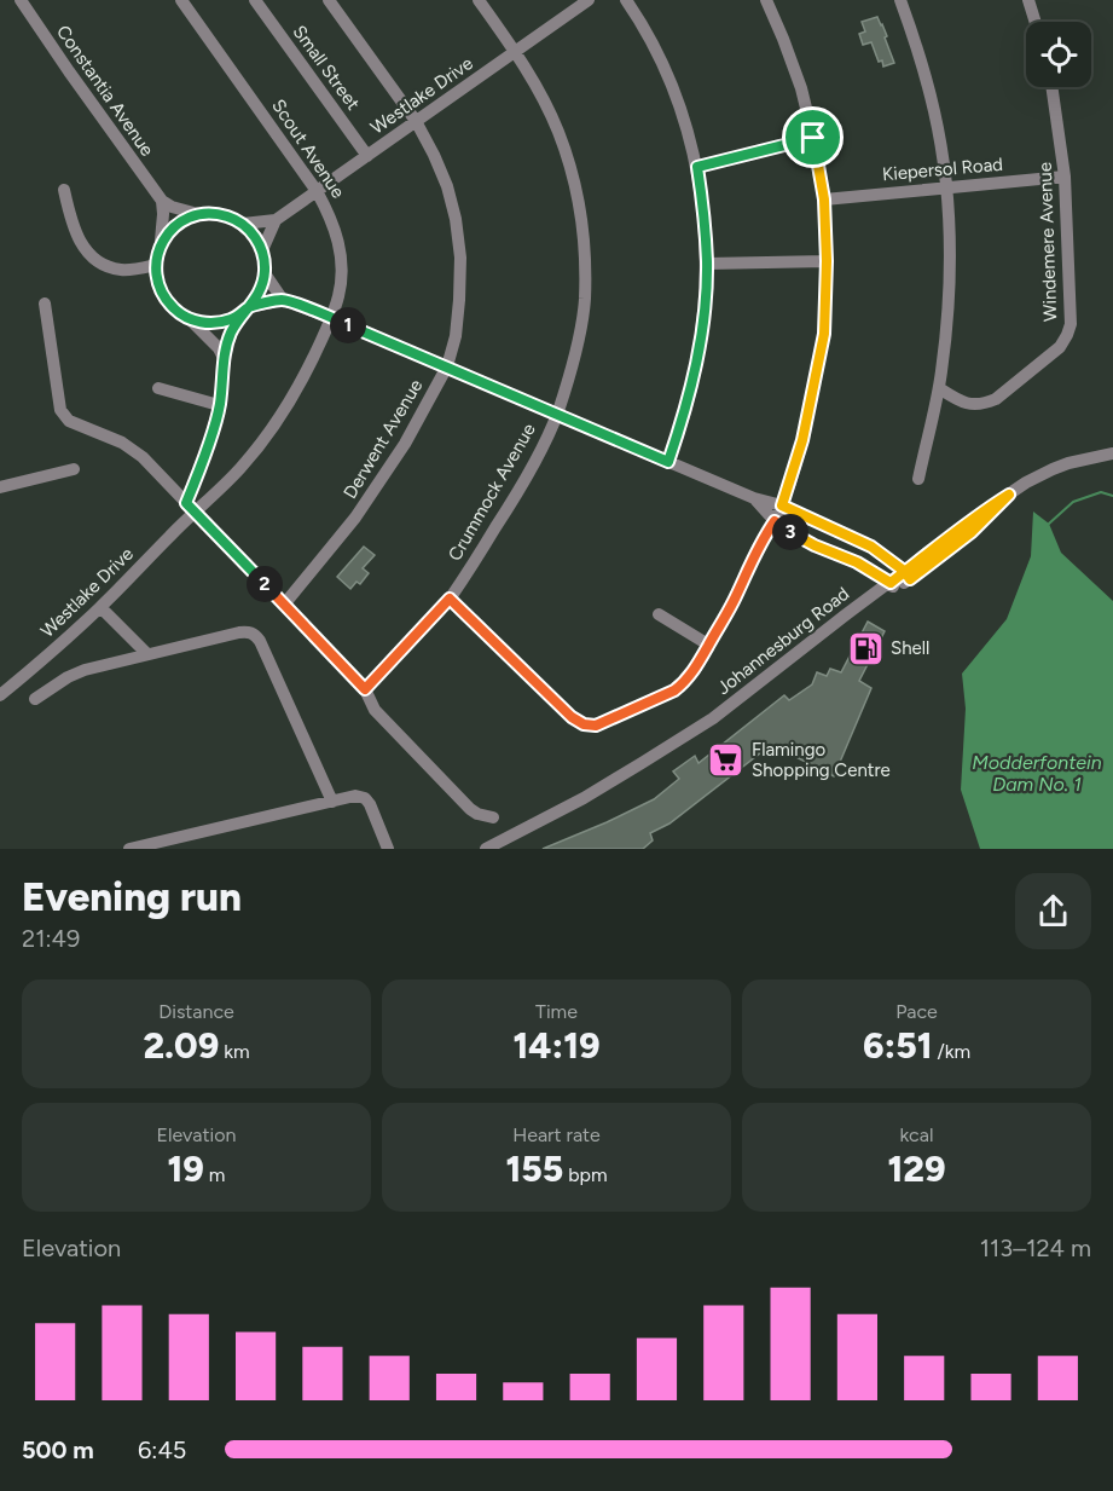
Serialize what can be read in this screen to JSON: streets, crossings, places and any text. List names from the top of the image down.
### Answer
{
  "streets": {
    "street": [
      "Small Street",
      "Constantia Avenue",
      "Westlake Drive",
      "Scout Avenue",
      "Kiepersol Road",
      "Windemere Avenue",
      "Derwent Avenue",
      "Crummock Avenue",
      "Johannesburg Road"
    ]
  },
  "crossings": [
    ["Small Street", "Westlake Drive"],
    ["Westlake Drive", "Scout Avenue"],
    ["Westlake Drive", "Derwent Avenue"],
    ["Westlake Drive", "Crummock Avenue"],
    ["Kiepersol Road", "Windemere Avenue"]
  ],
  "water": ["Modderfontein Dam No. 1"],
  "places": {
    "fuel station": ["Shell"],
    "supermarket": ["Flamingo Shopping Centre"]
  },
  "page": {
    "pins": ["1", "3", "2"],
    "heading": ["Evening run", "21:49"],
    "stats": [
      ["Distance", "2.09 km"],
      ["Time", "14:19"],
      ["Pace", "6:51 /km"],
      ["Elevation", "19 m"],
      ["Heart rate", "155 bpm"],
      ["kcal", "129"]
    ],
    "chart": ["Elevation", "113–124 m"],
    "list": [
      {
        "name": "500 m",
        "note": "6:45"
      }
    ]
  }
}
